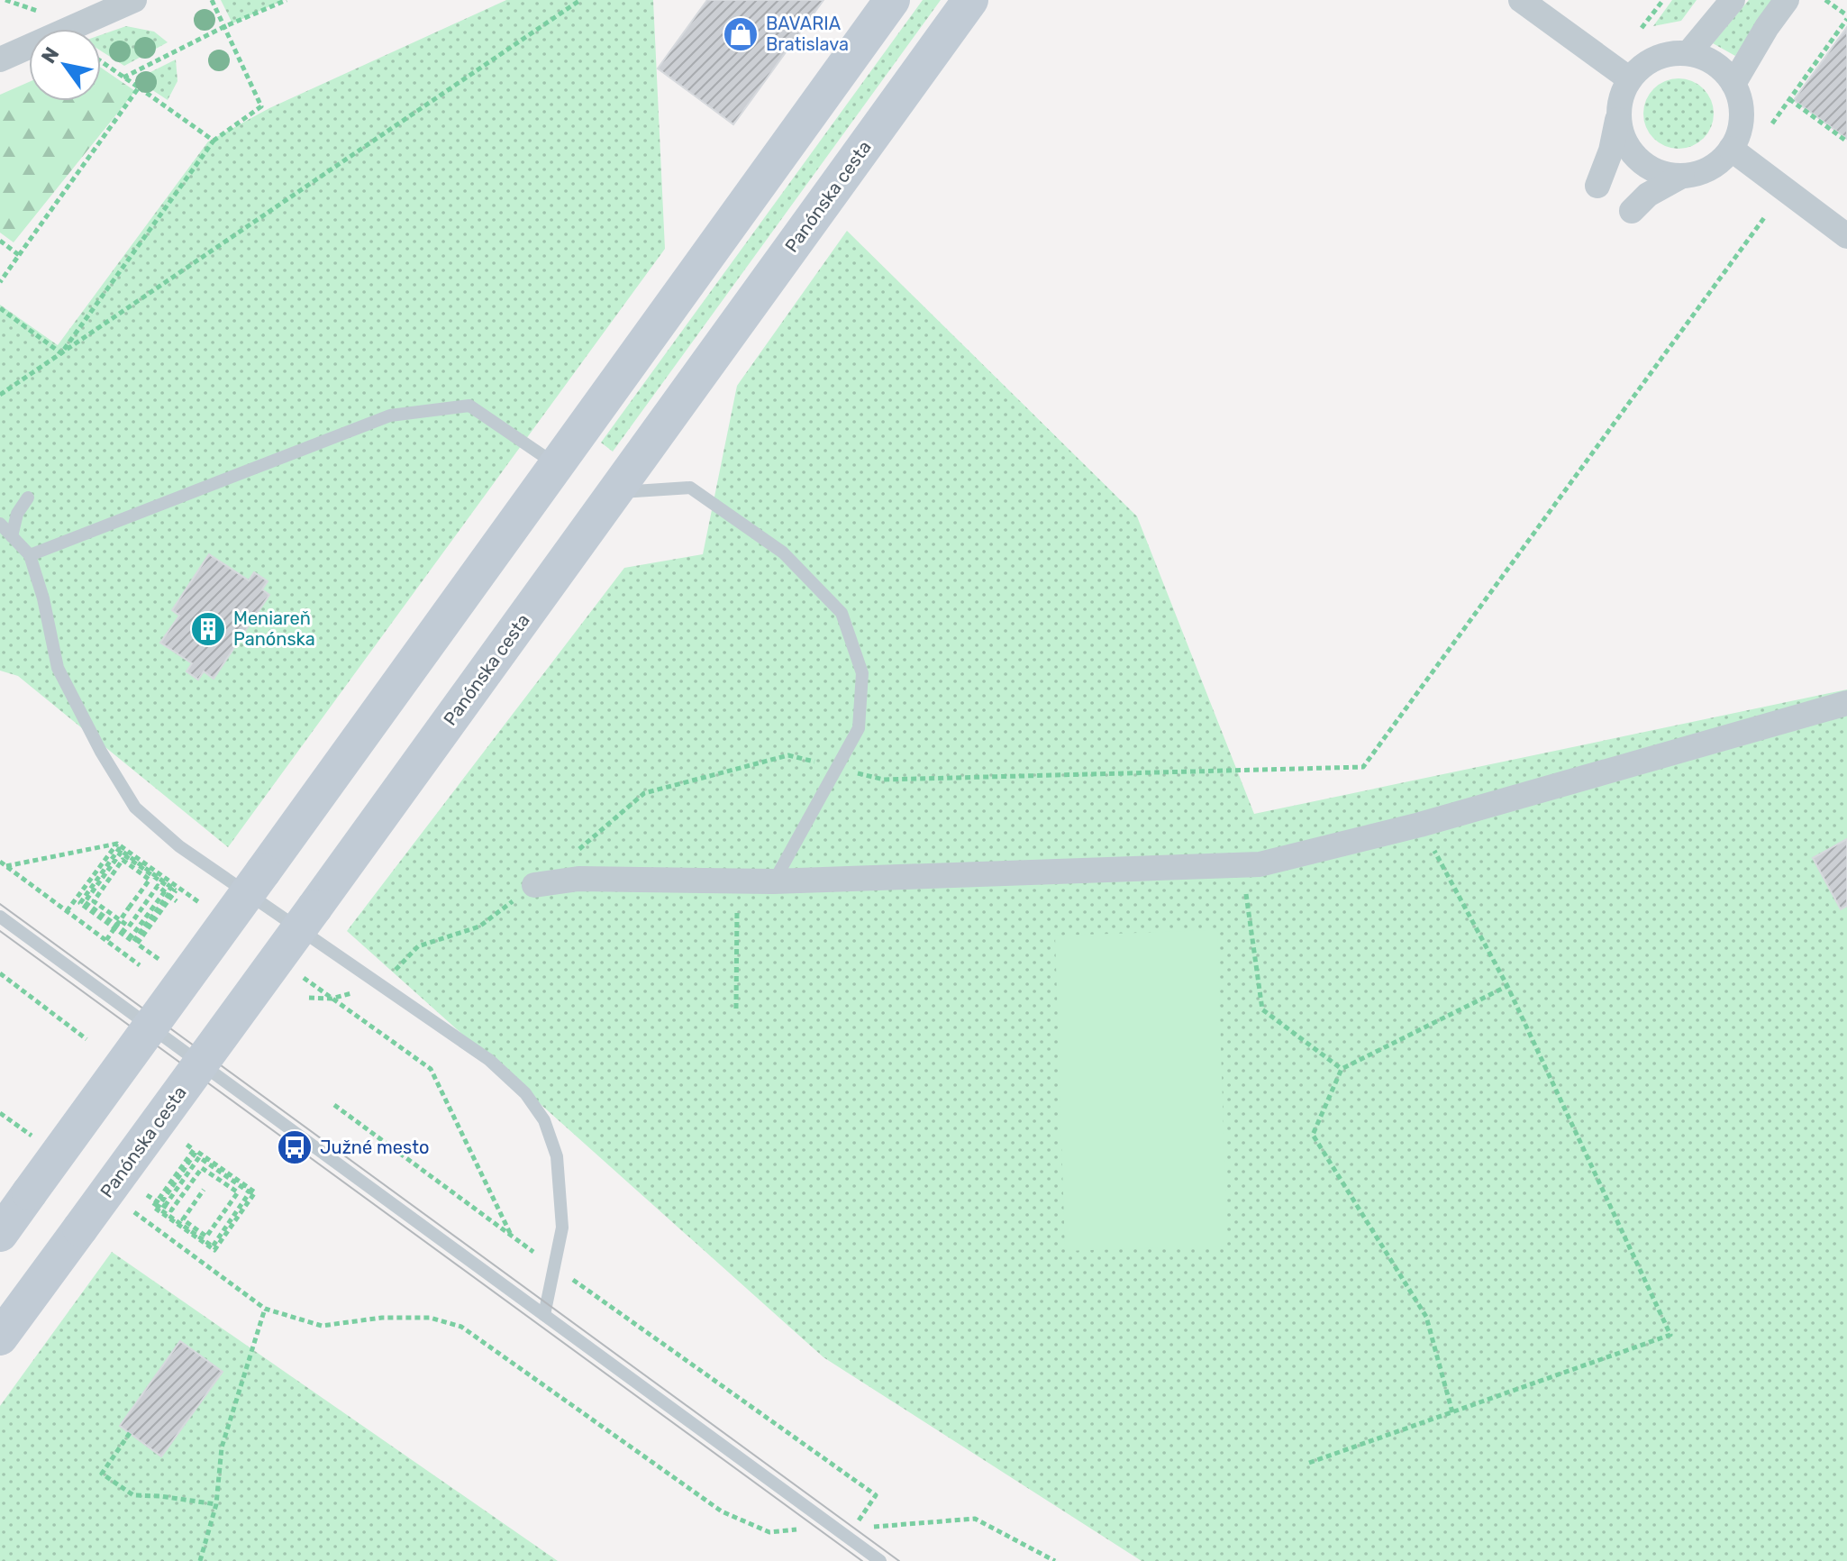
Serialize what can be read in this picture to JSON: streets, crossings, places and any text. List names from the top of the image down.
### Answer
{
  "streets": {
    "main road": ["Panónska cesta"]
  },
  "places": {
    "shop": ["BAVARIA Bratislava"],
    "building": ["Meniareň Panónska"],
    "bus stop": ["Južné mesto"]
  },
  "north": "top left"
}
